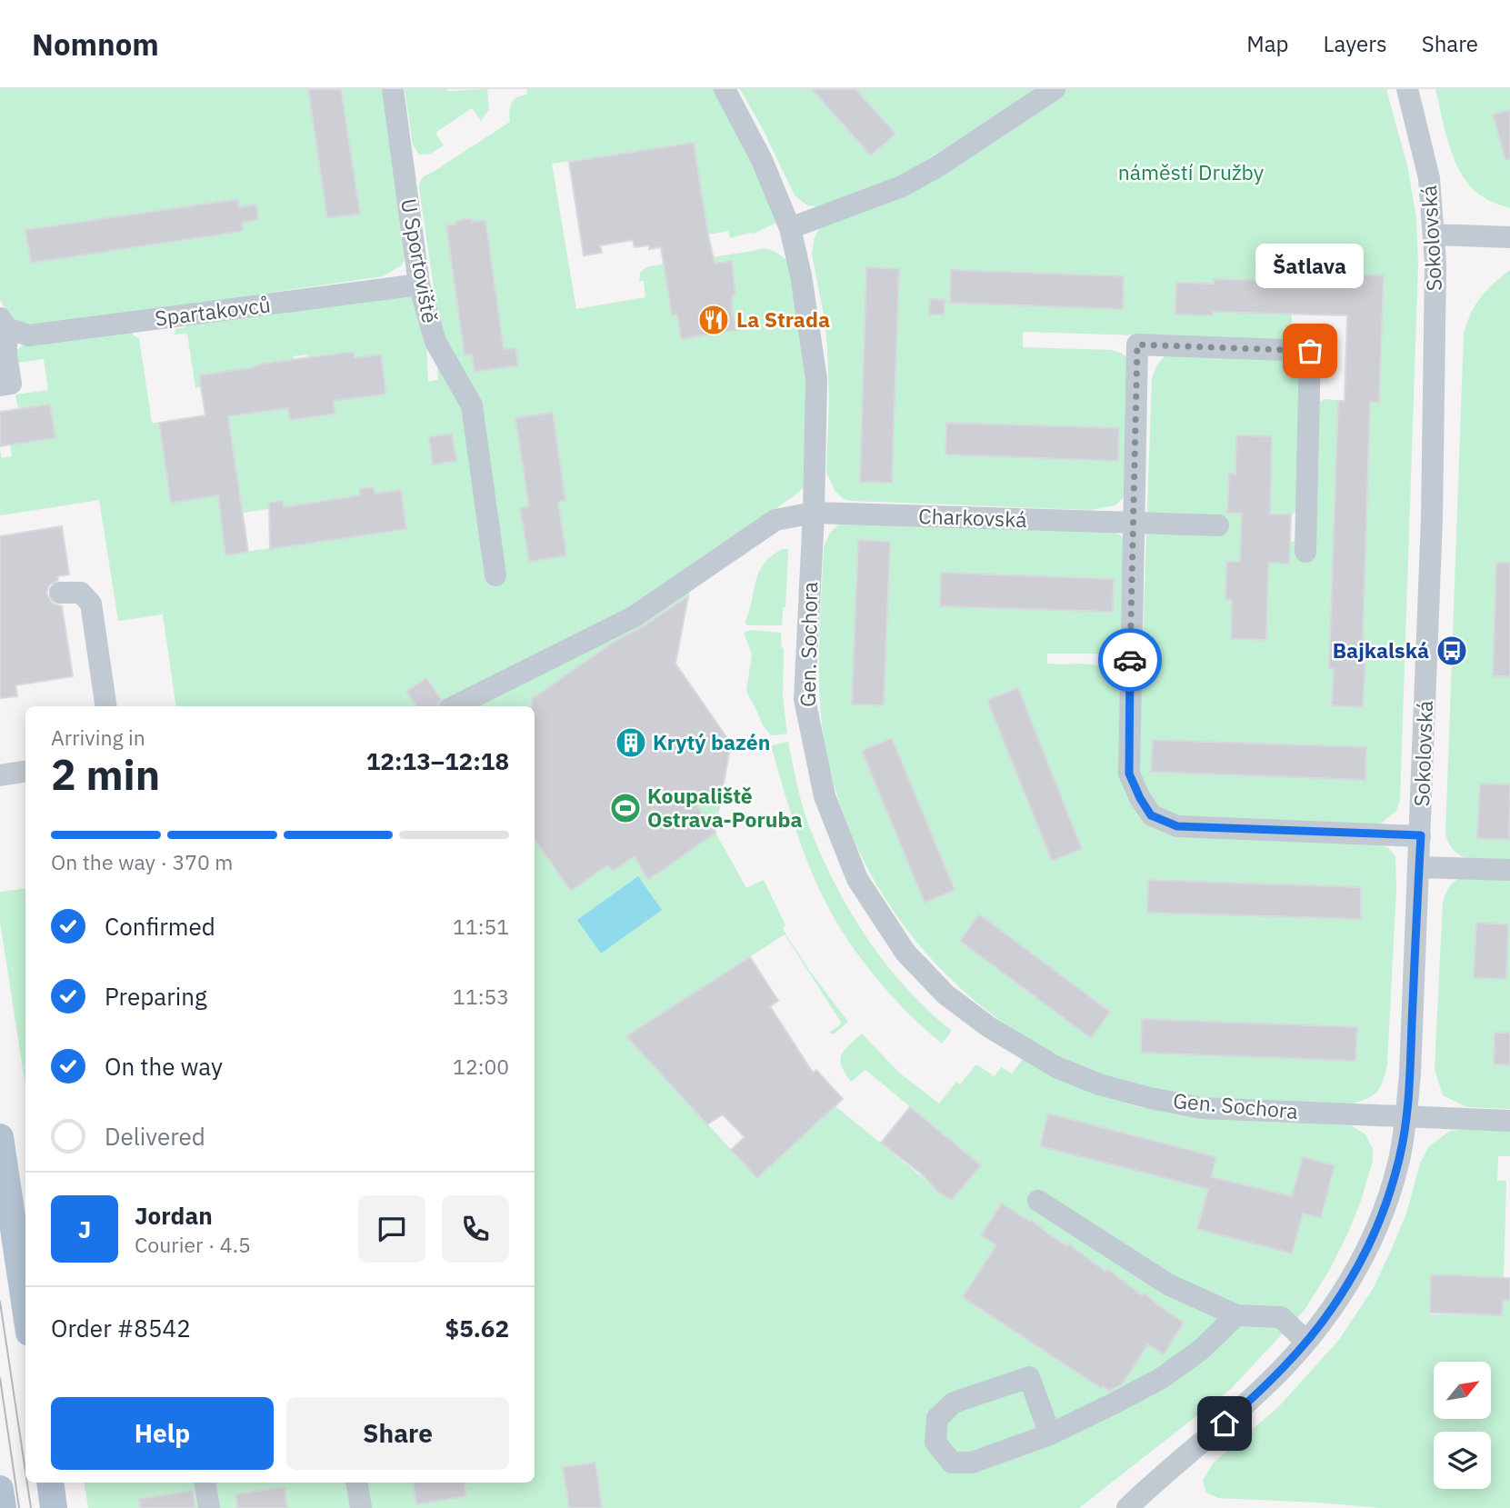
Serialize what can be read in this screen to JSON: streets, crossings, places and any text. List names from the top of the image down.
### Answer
{
  "streets": {
    "street": [
      "Sokolovská",
      "U Sportoviště",
      "Spartakovců",
      "Charkovská",
      "Gen. Sochora"
    ]
  },
  "crossings": [
    ["Sokolovská", "Gen. Sochora"],
    ["U Sportoviště", "Spartakovců"],
    ["Charkovská", "Gen. Sochora"]
  ],
  "parks": ["náměstí Družby"],
  "places": {
    "restaurant": ["La Strada"],
    "other": ["Šatlava"],
    "bus stop": ["Bajkalská"],
    "building": ["Krytý bazén"],
    "sports": ["Koupaliště Ostrava-Poruba"]
  },
  "north": "top right",
  "page": {
    "header": "Nomnom",
    "nav": ["Map", "Layers", "Share"],
    "bubble": "Šatlava",
    "heading": ["2 min", "Arriving in", "12:13–12:18"],
    "panel": [
      "Jordan",
      "Courier · 4.5",
      "Order #8542",
      "$5.62"
    ],
    "bar": "On the way · 370 m",
    "list": [
      ["Confirmed", "11:51"],
      ["Preparing", "11:53"],
      ["On the way", "12:00"],
      "Delivered"
    ],
    "round": "J",
    "buttons": ["Help", "Share"]
  }
}
